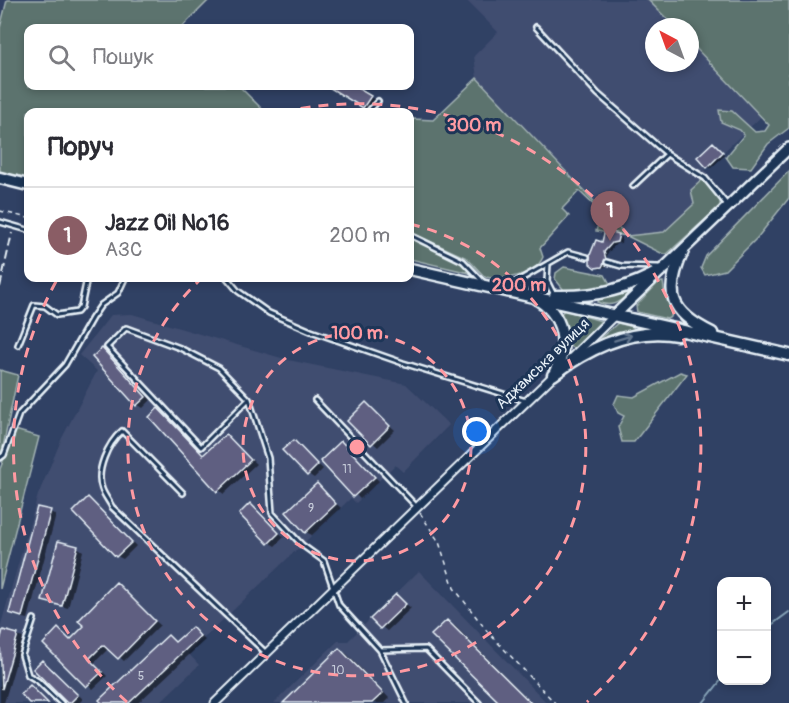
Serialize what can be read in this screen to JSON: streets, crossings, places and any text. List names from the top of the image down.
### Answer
{
  "streets": {
    "main road": ["Аджамська вулиця"]
  },
  "house_numbers": [
    "11",
    "9",
    "10",
    "5"
  ],
  "north": "top left",
  "page": {
    "search": "Пошук",
    "heading": "Поруч",
    "list": [
      {
        "mark": "1",
        "name": "Jazz Oil №16",
        "note": "АЗС",
        "value": "200 m"
      }
    ],
    "pins": "1",
    "map_buttons": ["+", "−"]
  },
  "rings": ["300 m", "200 m", "100 m"]
}
